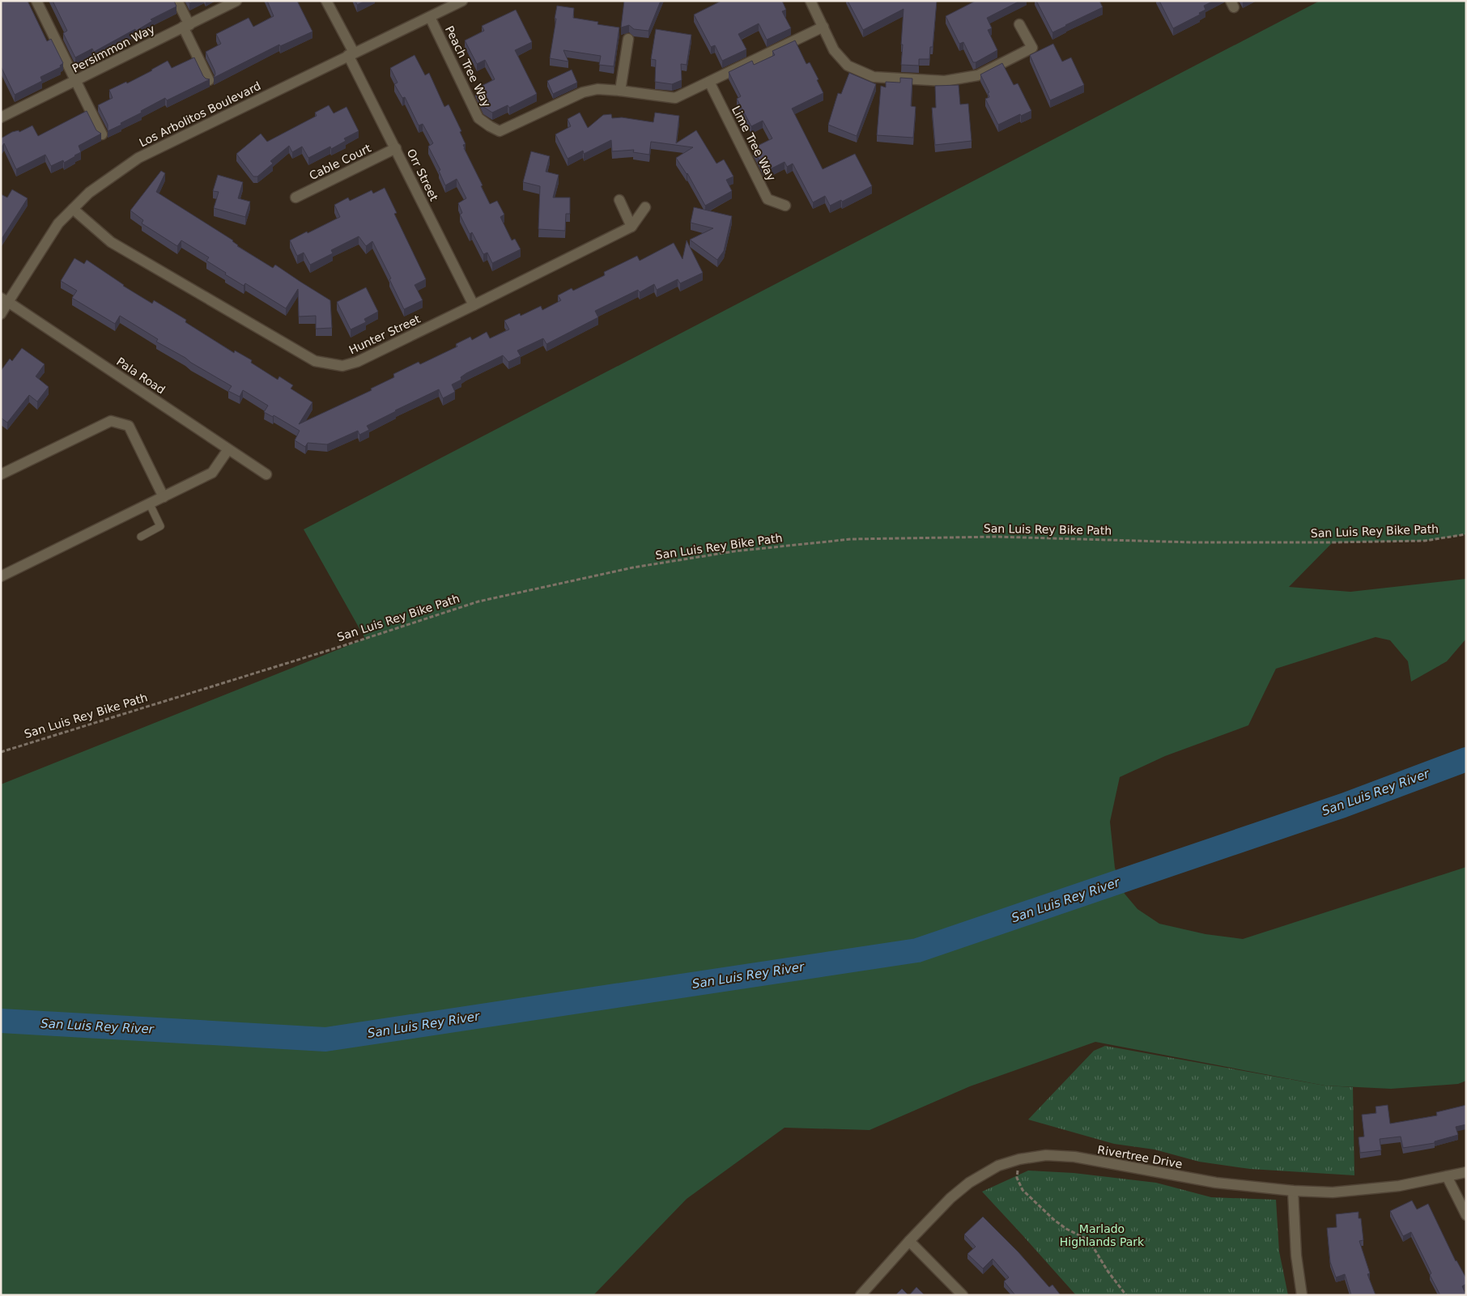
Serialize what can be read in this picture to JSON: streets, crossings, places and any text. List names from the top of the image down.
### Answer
{
  "streets": {
    "street": [
      "Persimmon Way",
      "Peach Tree Way",
      "Los Arbolitos Boulevard",
      "Lime Tree Way",
      "Cable Court",
      "Orr Street",
      "Hunter Street",
      "Pala Road",
      "Rivertree Drive"
    ],
    "path": ["San Luis Rey Bike Path"]
  },
  "crossings": [
    ["Peach Tree Way", "Los Arbolitos Boulevard"],
    ["Peach Tree Way", "Lime Tree Way"],
    ["Los Arbolitos Boulevard", "Orr Street"],
    ["Los Arbolitos Boulevard", "Hunter Street"],
    ["Los Arbolitos Boulevard", "Pala Road"],
    ["Cable Court", "Orr Street"],
    ["Orr Street", "Hunter Street"]
  ],
  "water": ["San Luis Rey River"],
  "parks": ["Marlado Highlands Park"]
}
